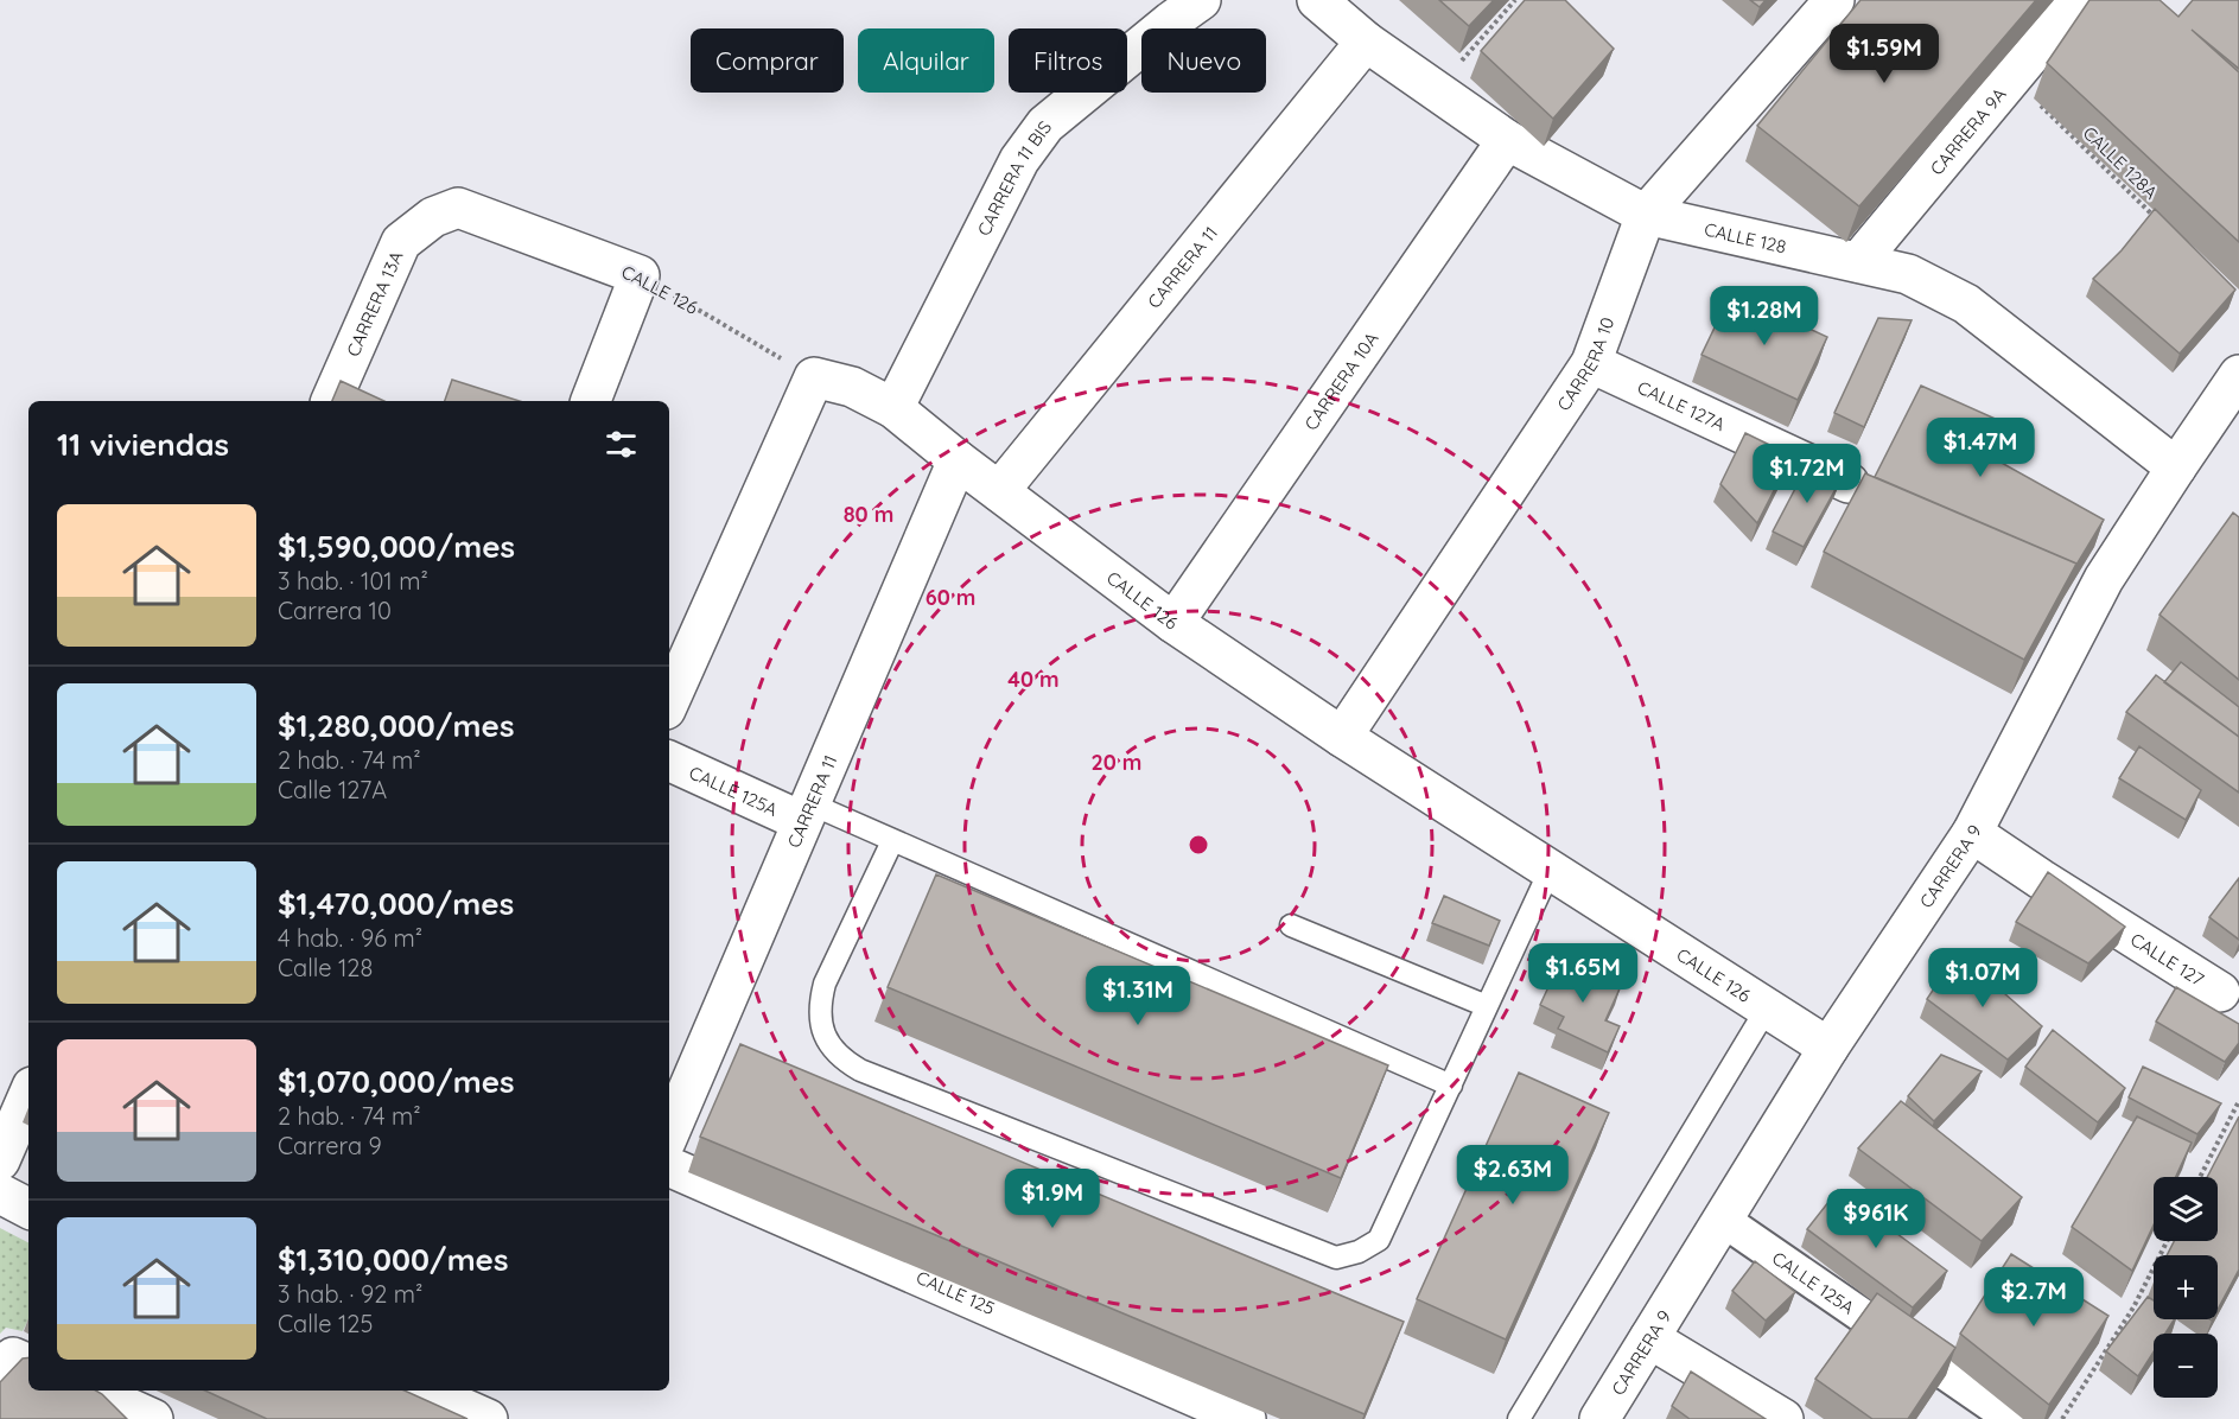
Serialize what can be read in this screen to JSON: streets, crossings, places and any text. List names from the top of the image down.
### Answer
{
  "streets": {
    "street": [
      "CARRERA 9A",
      "CARRERA 11 BIS",
      "CALLE 128",
      "CARRERA 11",
      "CALLE 126",
      "CARRERA 13A",
      "CARRERA 10",
      "CARRERA 10A",
      "CALLE 127A",
      "CALLE 125A",
      "CARRERA 9",
      "CALLE 127",
      "CALLE 125"
    ],
    "path": ["CALLE 128A"]
  },
  "crossings": [
    ["CARRERA 9A", "CALLE 128A"],
    ["CARRERA 9A", "CALLE 128"],
    ["CARRERA 11 BIS", "CALLE 126"],
    ["CALLE 128", "CARRERA 11"],
    ["CALLE 128", "CARRERA 10"],
    ["CALLE 128", "CARRERA 10A"],
    ["CALLE 128", "CARRERA 9"],
    ["CARRERA 11", "CALLE 126"],
    ["CARRERA 11", "CALLE 125A"],
    ["CALLE 126", "CARRERA 13A"],
    ["CALLE 126", "CARRERA 10"],
    ["CALLE 126", "CARRERA 10A"],
    ["CALLE 126", "CARRERA 9"],
    ["CARRERA 10", "CALLE 127A"],
    ["CALLE 125A", "CARRERA 9"],
    ["CARRERA 9", "CALLE 127"]
  ],
  "page": {
    "price": [
      "$1.59M",
      "$1.28M",
      "$1.47M",
      "$1.72M",
      "$1.65M",
      "$1.07M",
      "$1.31M",
      "$2.63M",
      "$1.9M",
      "$961K",
      "$2.7M"
    ],
    "chip": [
      "Comprar",
      "Alquilar",
      "Filtros",
      "Nuevo"
    ],
    "heading": "11 viviendas",
    "list": [
      {
        "name": "$1,590,000/mes",
        "note": "3 hab. · 101 m² · Carrera 10"
      },
      {
        "name": "$1,280,000/mes",
        "note": "2 hab. · 74 m² · Calle 127A"
      },
      {
        "name": "$1,470,000/mes",
        "note": "4 hab. · 96 m² · Calle 128"
      },
      {
        "name": "$1,070,000/mes",
        "note": "2 hab. · 74 m² · Carrera 9"
      },
      {
        "name": "$1,310,000/mes",
        "note": "3 hab. · 92 m² · Calle 125"
      }
    ],
    "map_buttons": ["+", "−"]
  },
  "rings": [
    "80 m",
    "60 m",
    "40 m",
    "20 m"
  ]
}
